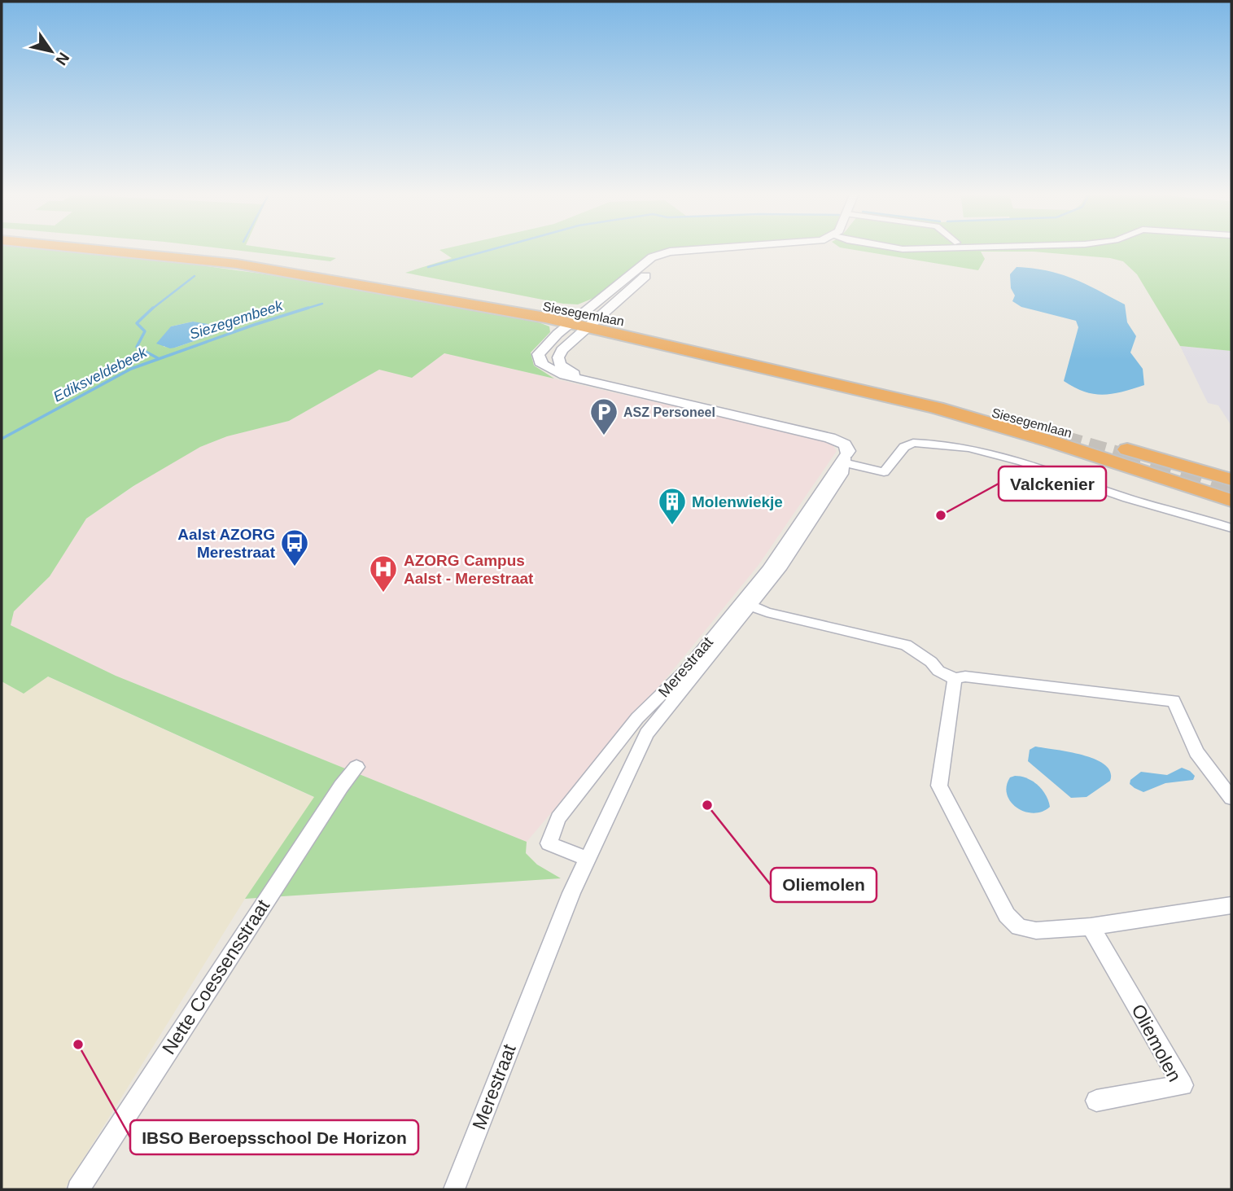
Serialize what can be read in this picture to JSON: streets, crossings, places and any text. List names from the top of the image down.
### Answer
{
  "streets": {
    "highway": ["Siesegemlaan"],
    "street": ["Merestraat", "Nette Coessensstraat", "Oliemolen"]
  },
  "water": ["Siezegembeek", "Ediksveldebeek"],
  "places": {
    "parking": ["ASZ Personeel"],
    "other": ["Valckenier", "Oliemolen", "IBSO Beroepsschool De Horizon"],
    "building": ["Molenwiekje"],
    "bus stop": ["Aalst AZORG Merestraat"],
    "hospital": ["AZORG Campus Aalst - Merestraat"]
  },
  "north": "bottom right"
}
